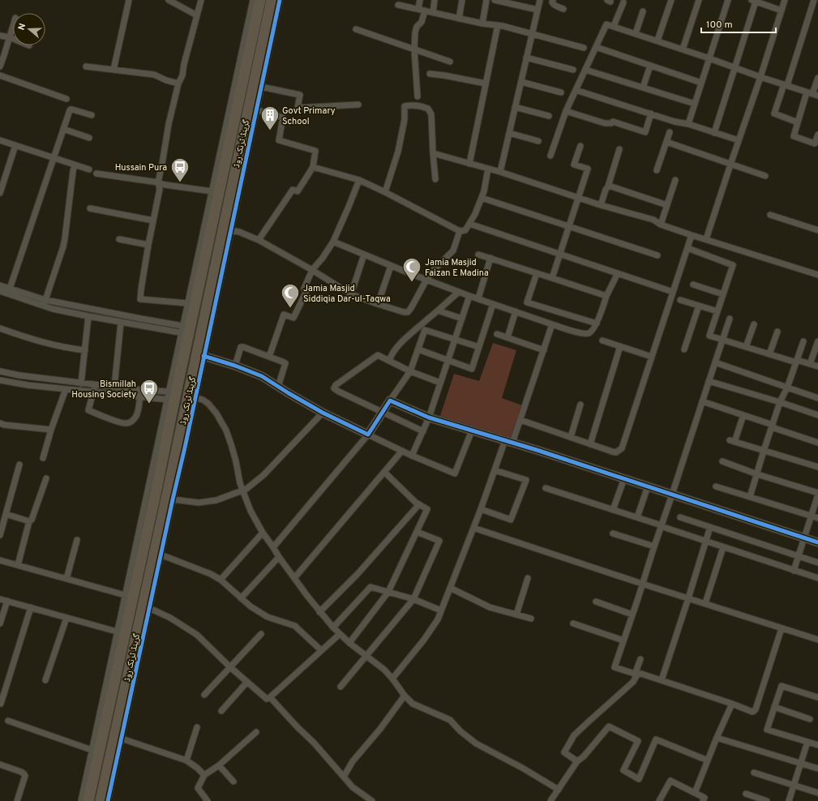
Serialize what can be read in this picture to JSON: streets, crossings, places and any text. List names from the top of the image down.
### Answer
{
  "streets": {
    "highway": ["گرینڈ ٹرنک روڈ"]
  },
  "places": {
    "building": ["Govt Primary School"],
    "bus stop": ["Hussain Pura", "Bismillah Housing Society"],
    "mosque": ["Jamia Masjid Faizan E Madina", "Jamia Masjid Siddiqia Dar-ul-Taqwa"]
  },
  "scale_bar": "100 m",
  "north": "left"
}
